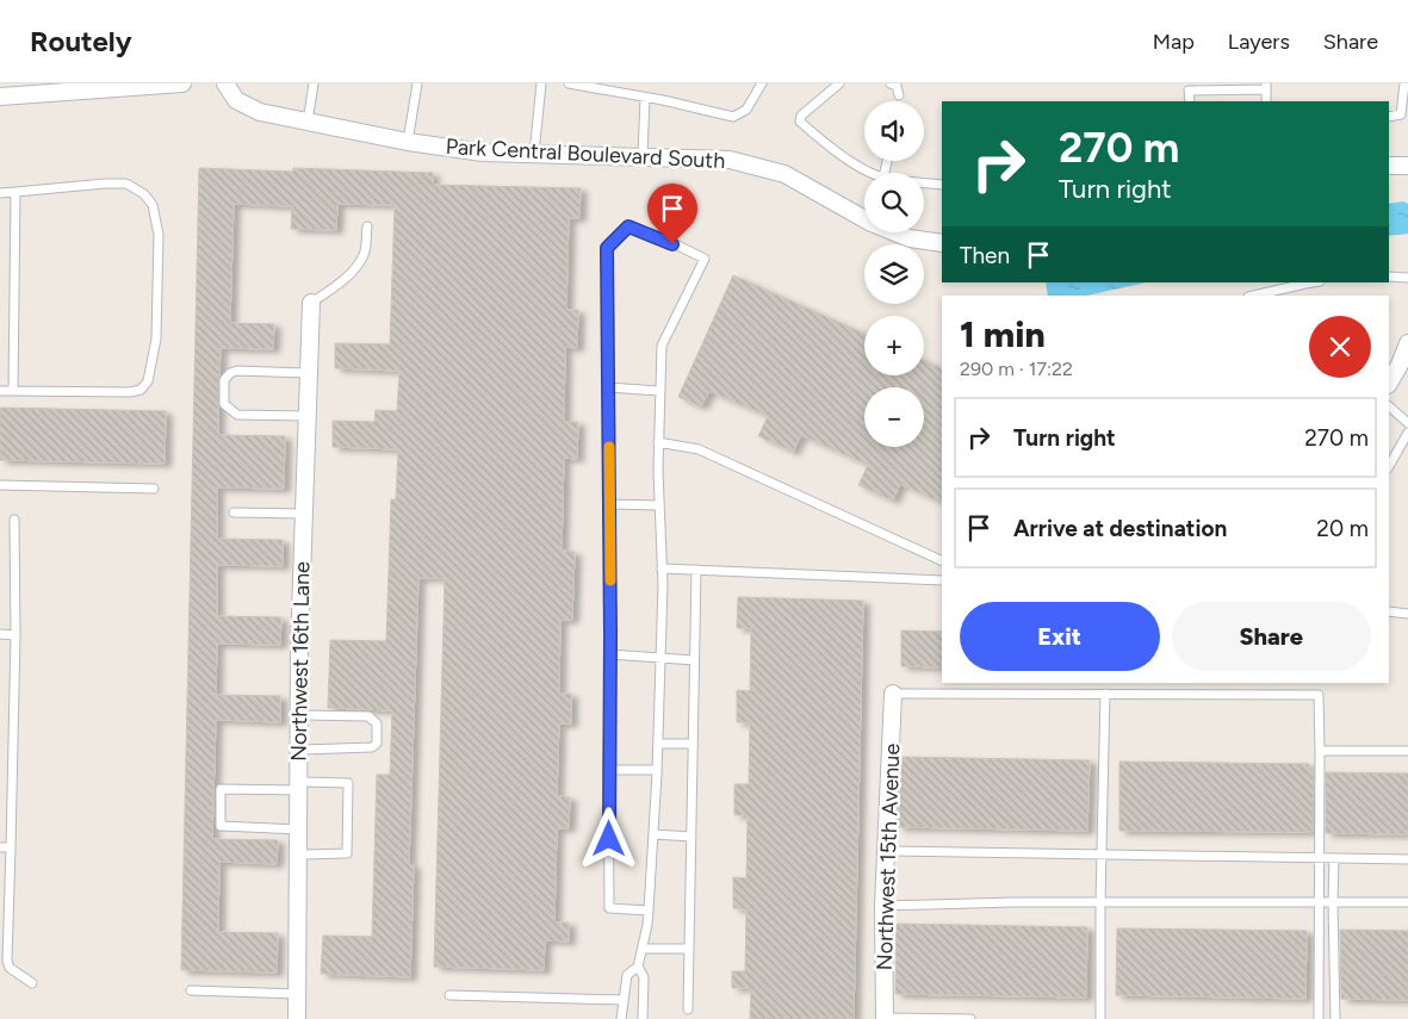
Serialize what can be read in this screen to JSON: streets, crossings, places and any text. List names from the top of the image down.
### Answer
{
  "streets": {
    "street": ["Park Central Boulevard South", "Northwest 16th Lane", "Northwest 15th Avenue"]
  },
  "page": {
    "header": "Routely",
    "nav": ["Map", "Layers", "Share"],
    "map_buttons": ["+", "−"],
    "turn": ["270 m", "Turn right"],
    "then": "Then",
    "heading": ["1 min", "290 m · 17:22"],
    "list": [
      {
        "name": "Turn right",
        "value": "270 m"
      },
      {
        "name": "Arrive at destination",
        "value": "20 m"
      }
    ],
    "buttons": ["Exit", "Share"]
  }
}
